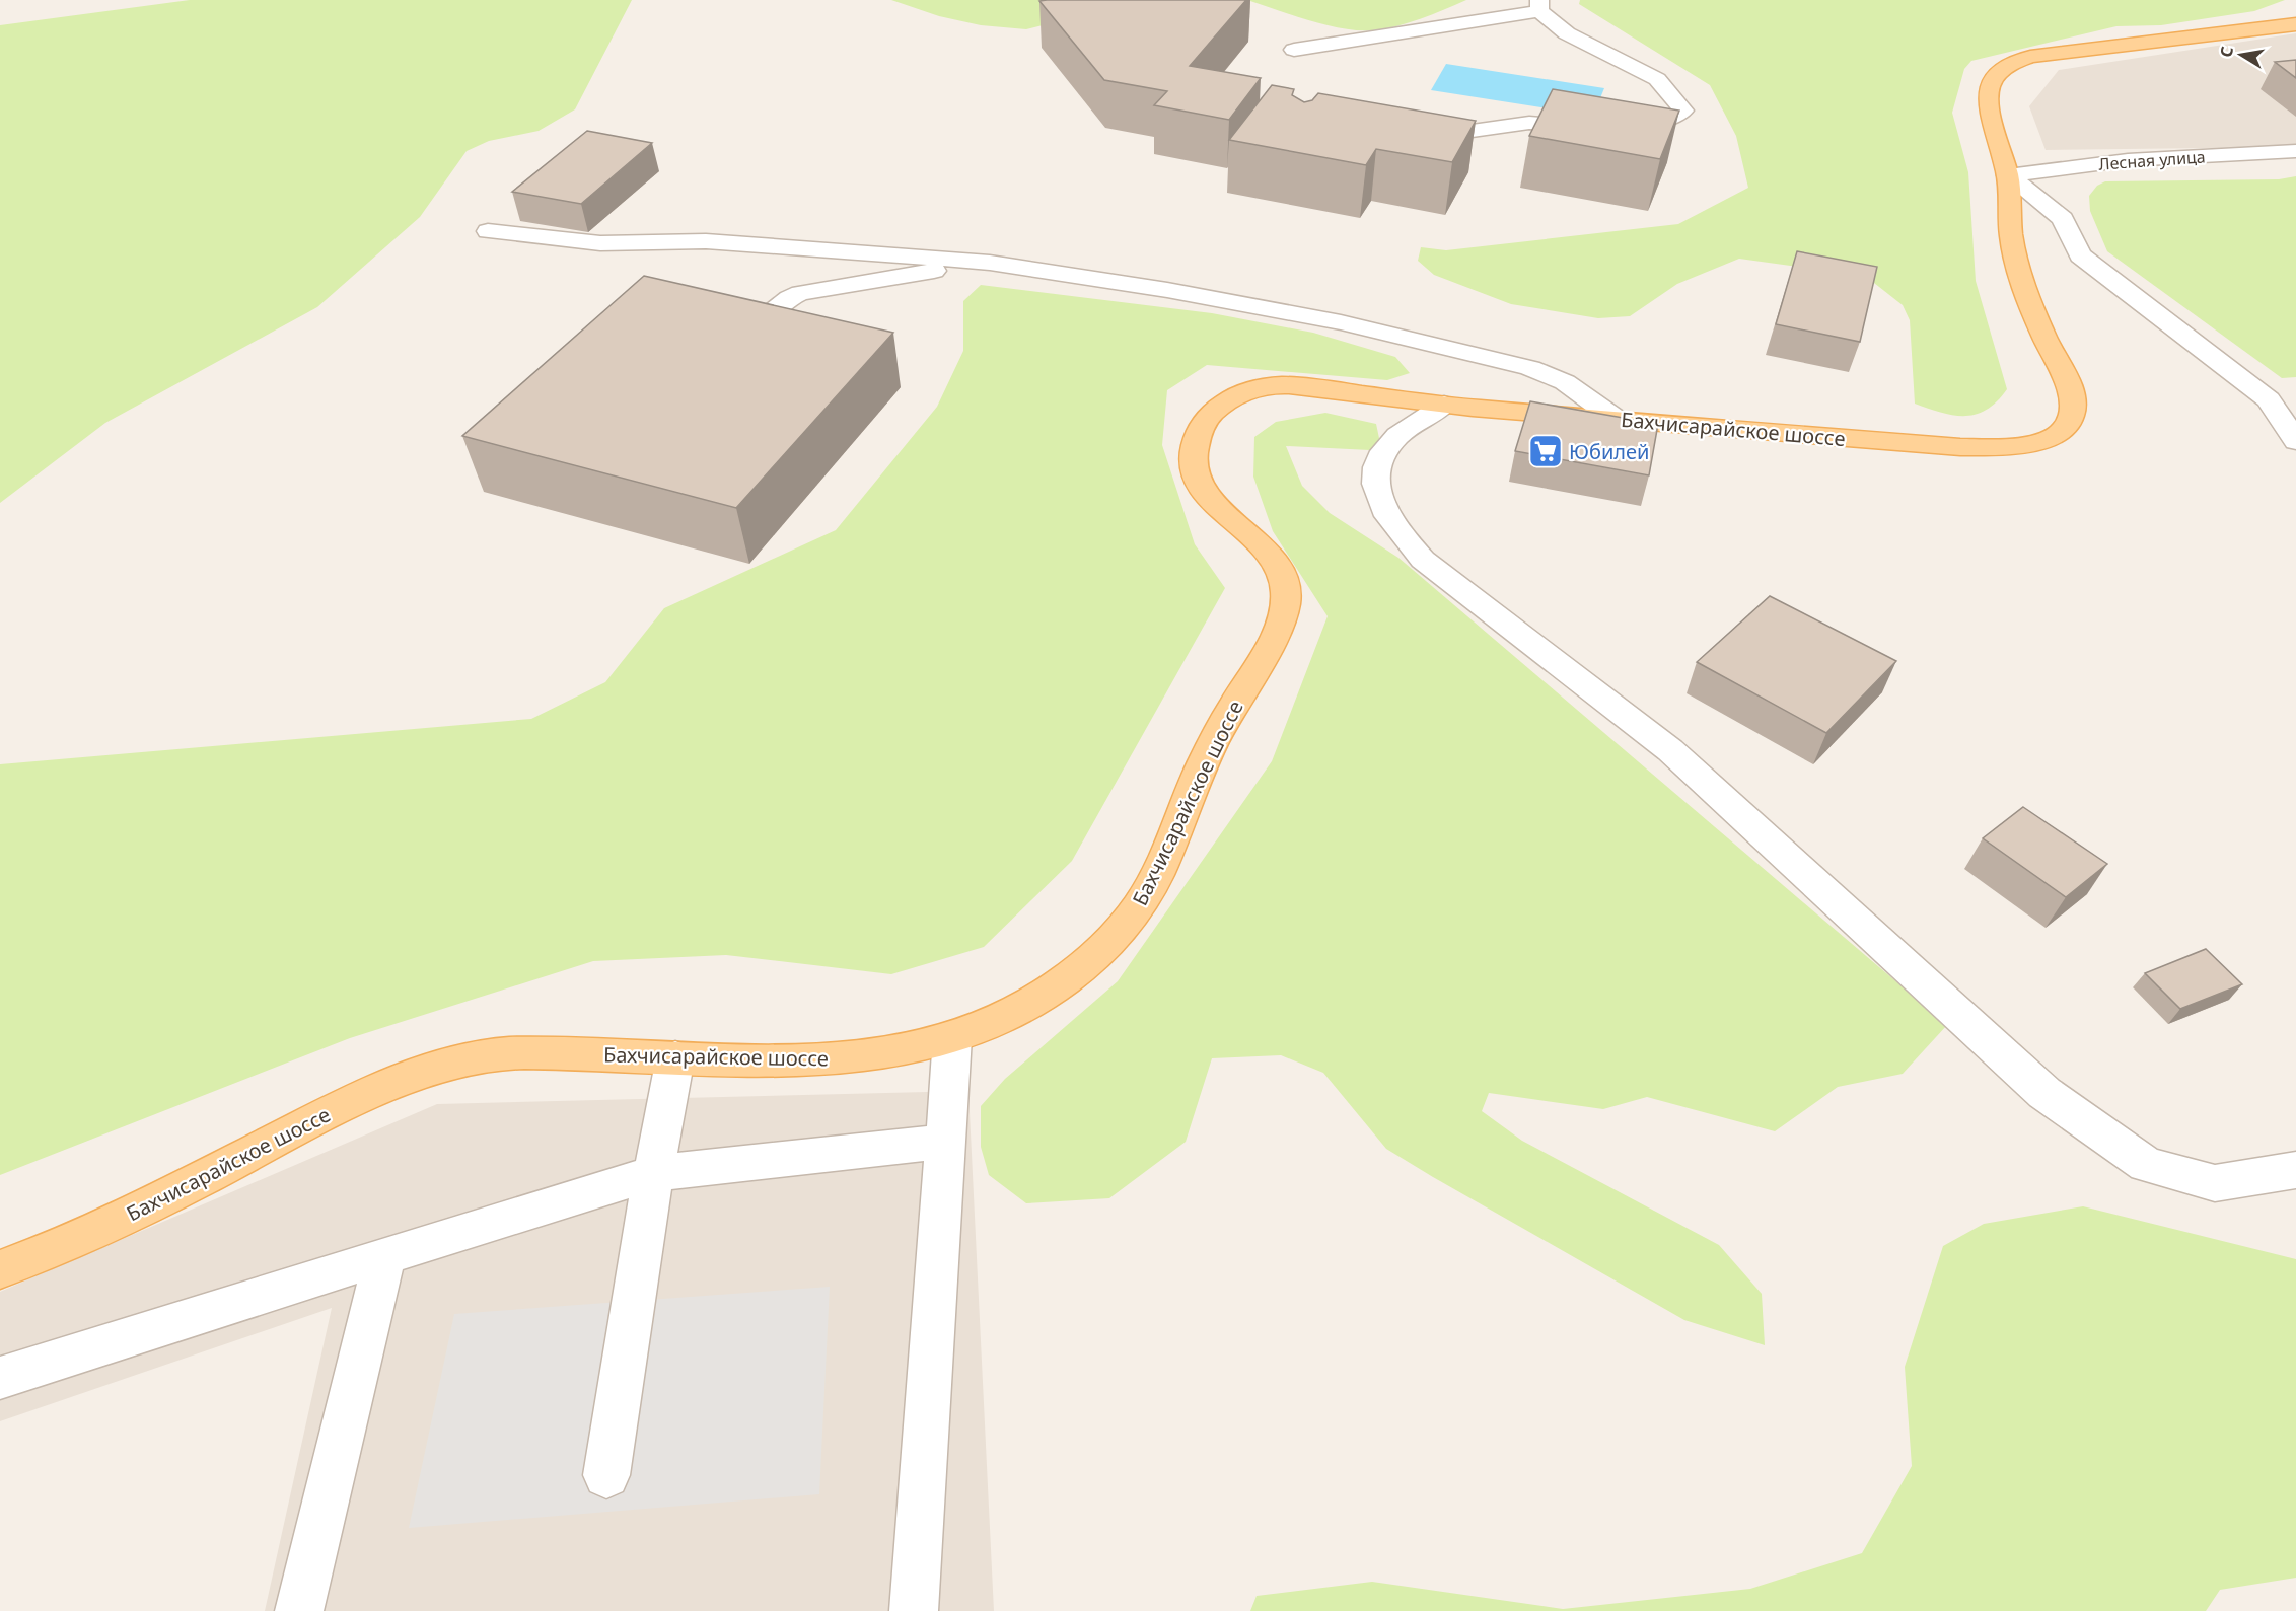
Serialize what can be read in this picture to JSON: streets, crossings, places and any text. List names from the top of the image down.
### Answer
{
  "streets": {
    "main road": ["Бахчисарайское шоссе"],
    "street": ["Лесная улица"]
  },
  "crossings": [
    ["Лесная улица", "Бахчисарайское шоссе"]
  ],
  "places": {
    "supermarket": ["Юбилей"]
  },
  "north": "left"
}
